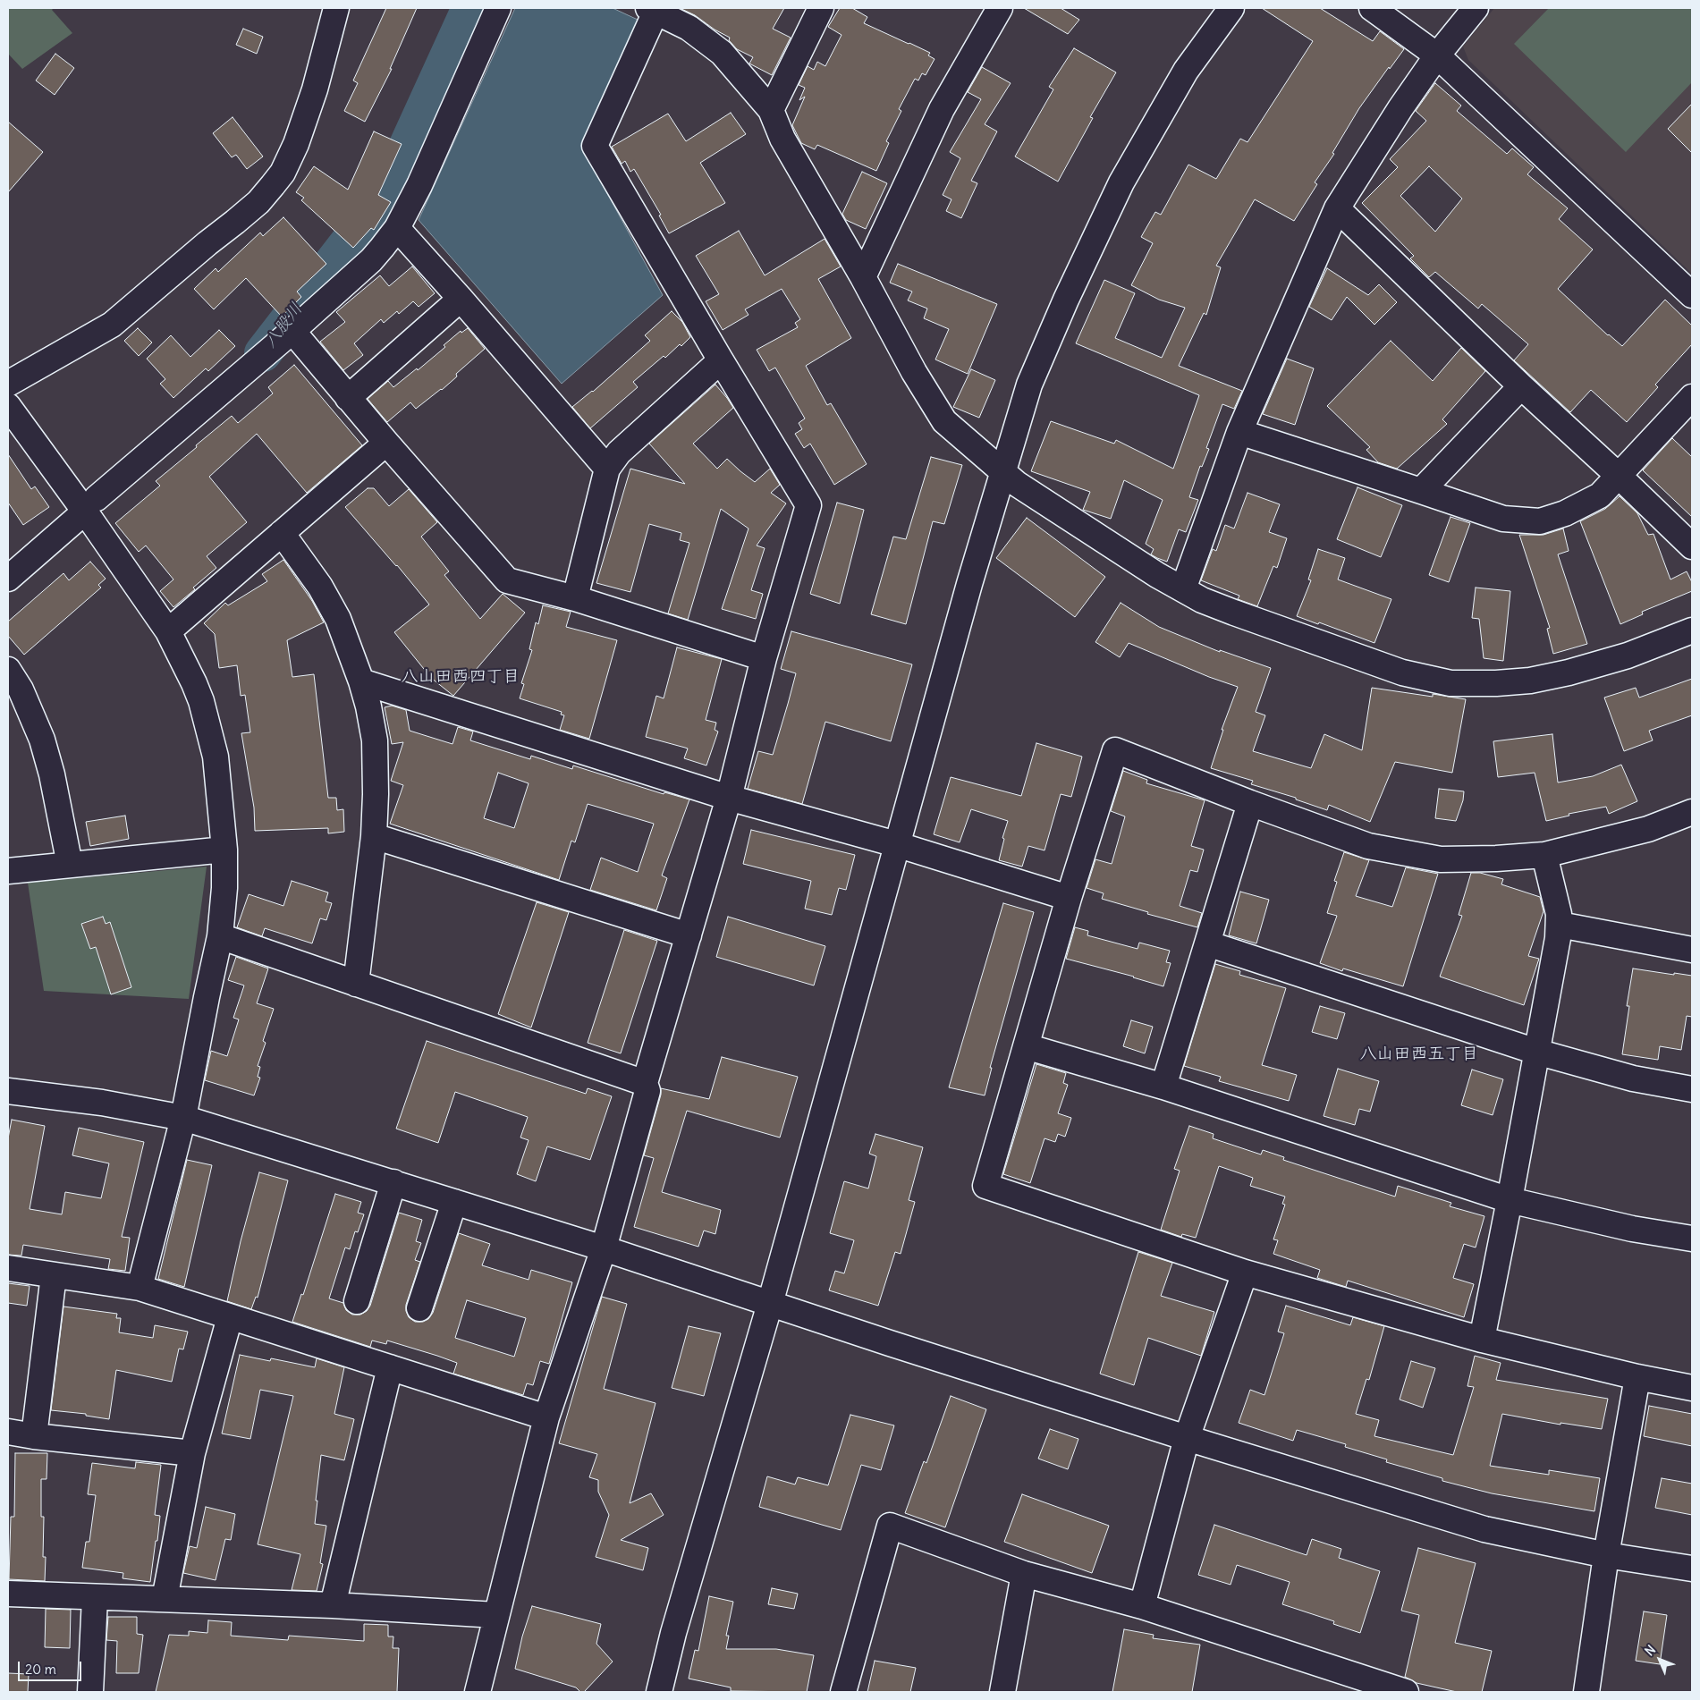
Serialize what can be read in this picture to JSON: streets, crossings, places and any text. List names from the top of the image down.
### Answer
{
  "districts": ["八山田西四丁目", "八山田西五丁目"],
  "water": ["八股川"],
  "scale_bar": "20 m",
  "north": "top left"
}
